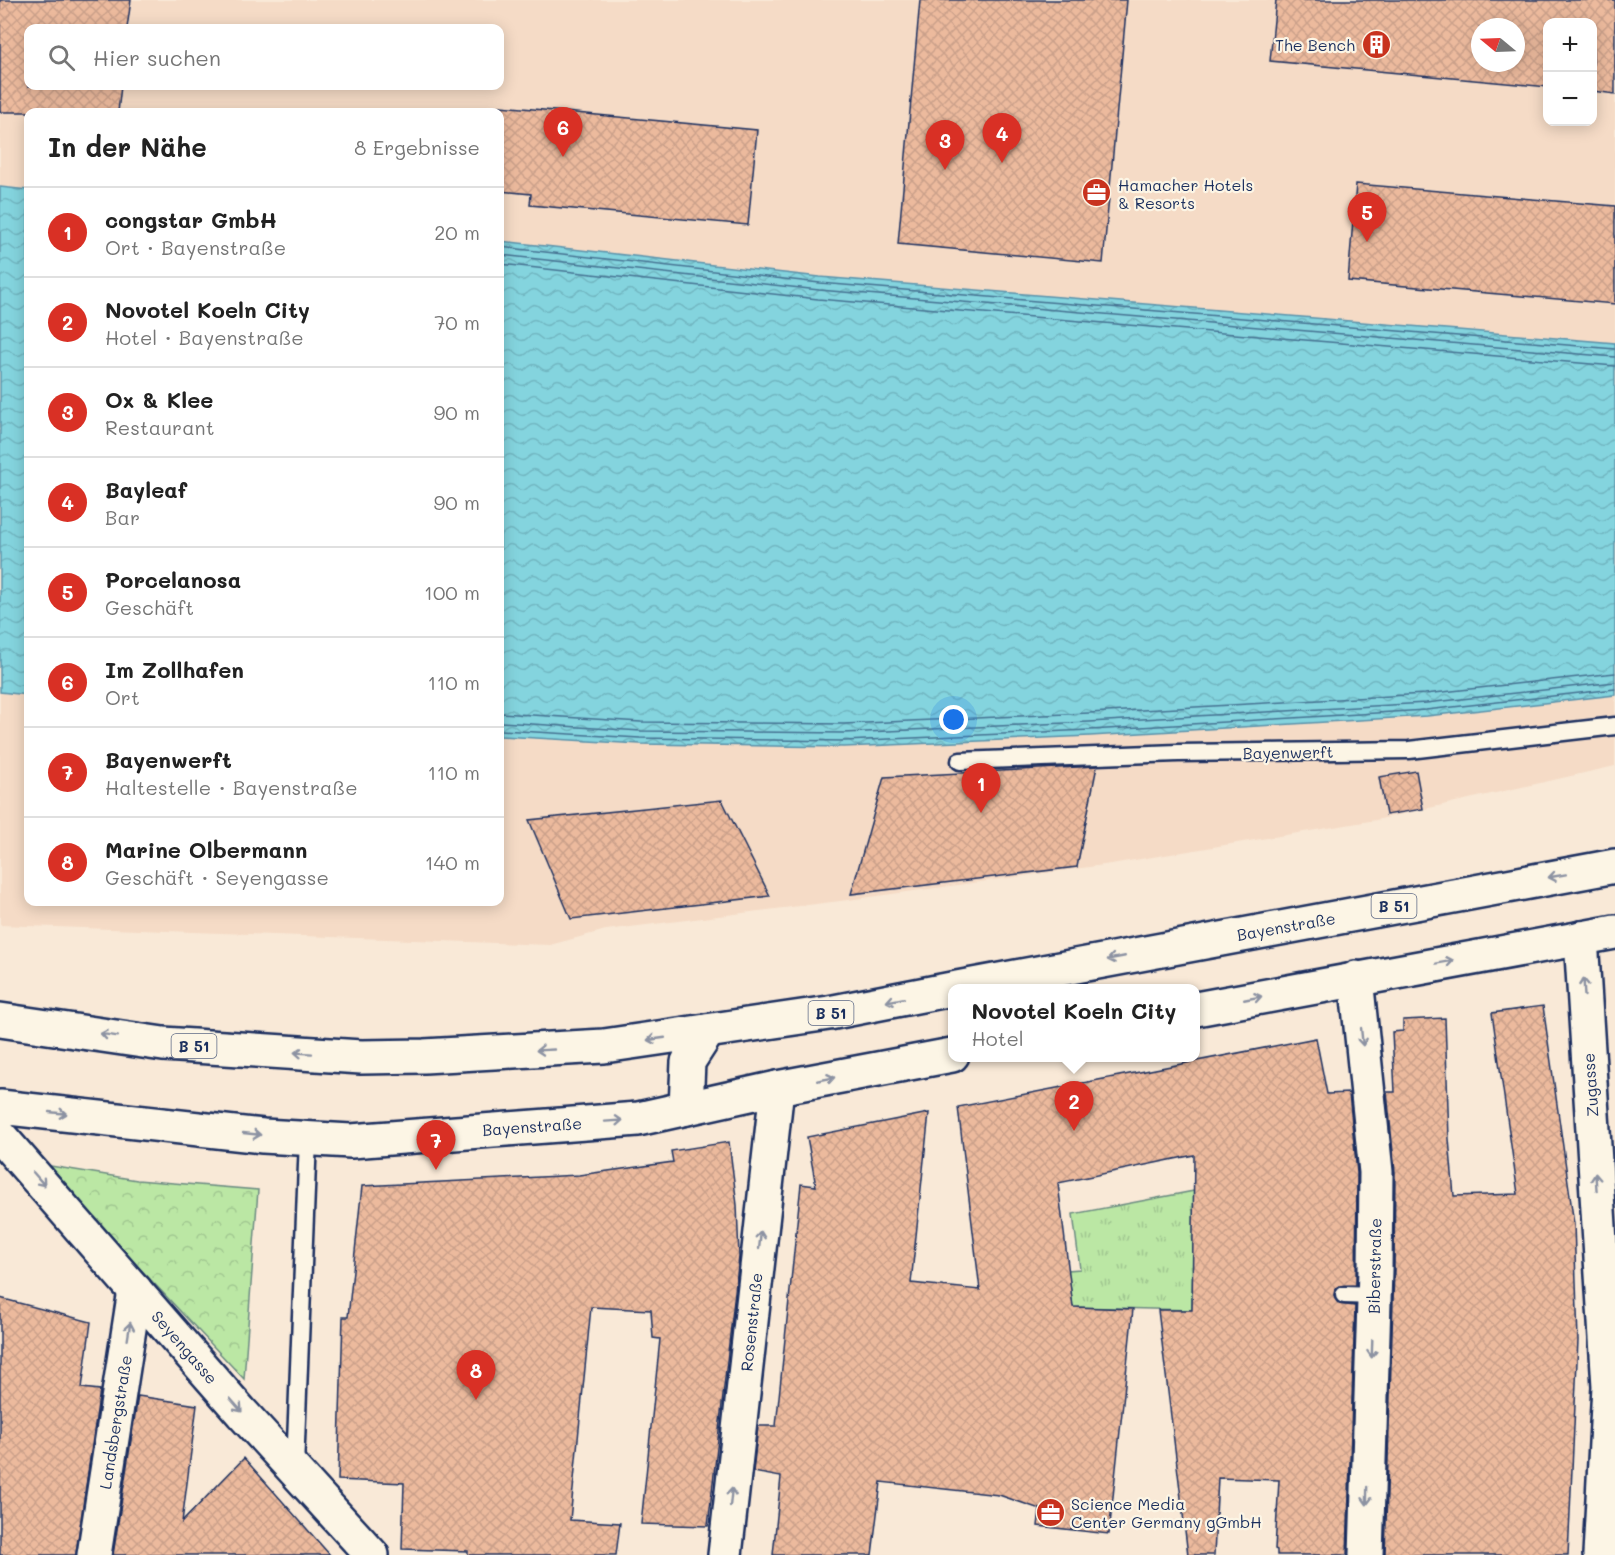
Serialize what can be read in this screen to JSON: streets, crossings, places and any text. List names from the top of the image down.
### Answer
{
  "streets": {
    "main road": [
      "B 51",
      "Bayenstraße",
      "Zugasse",
      "Biberstraße",
      "Rosenstraße",
      "Seyengasse",
      "Landsbergstraße"
    ],
    "lane": ["Bayenwerft"]
  },
  "crossings": [
    ["Bayenstraße", "Rosenstraße"],
    ["Seyengasse", "Landsbergstraße"]
  ],
  "one_way": [
    "Zugasse",
    "Biberstraße",
    "Rosenstraße",
    "Seyengasse",
    "Landsbergstraße"
  ],
  "places": {
    "building": ["The Bench"],
    "office": ["Hamacher Hotels & Resorts", "Science Media Center Germany gGmbH"]
  },
  "north": "left",
  "page": {
    "map_buttons": ["+", "−"],
    "search": "Hier suchen",
    "pins": [
      "6",
      "4",
      "3",
      "5",
      "1",
      "2",
      "7",
      "8"
    ],
    "heading": ["In der Nähe", "8 Ergebnisse"],
    "list": [
      {
        "mark": "1",
        "name": "congstar GmbH",
        "note": "Ort · Bayenstraße",
        "value": "20 m"
      },
      {
        "mark": "2",
        "name": "Novotel Koeln City",
        "note": "Hotel · Bayenstraße",
        "value": "70 m"
      },
      {
        "mark": "3",
        "name": "Ox & Klee",
        "note": "Restaurant",
        "value": "90 m"
      },
      {
        "mark": "4",
        "name": "Bayleaf",
        "note": "Bar",
        "value": "90 m"
      },
      {
        "mark": "5",
        "name": "Porcelanosa",
        "note": "Geschäft",
        "value": "100 m"
      },
      {
        "mark": "6",
        "name": "Im Zollhafen",
        "note": "Ort",
        "value": "110 m"
      },
      {
        "mark": "7",
        "name": "Bayenwerft",
        "note": "Haltestelle · Bayenstraße",
        "value": "110 m"
      },
      {
        "mark": "8",
        "name": "Marine Olbermann",
        "note": "Geschäft · Seyengasse",
        "value": "140 m"
      }
    ],
    "popup": ["Novotel Koeln City", "Hotel"]
  }
}
